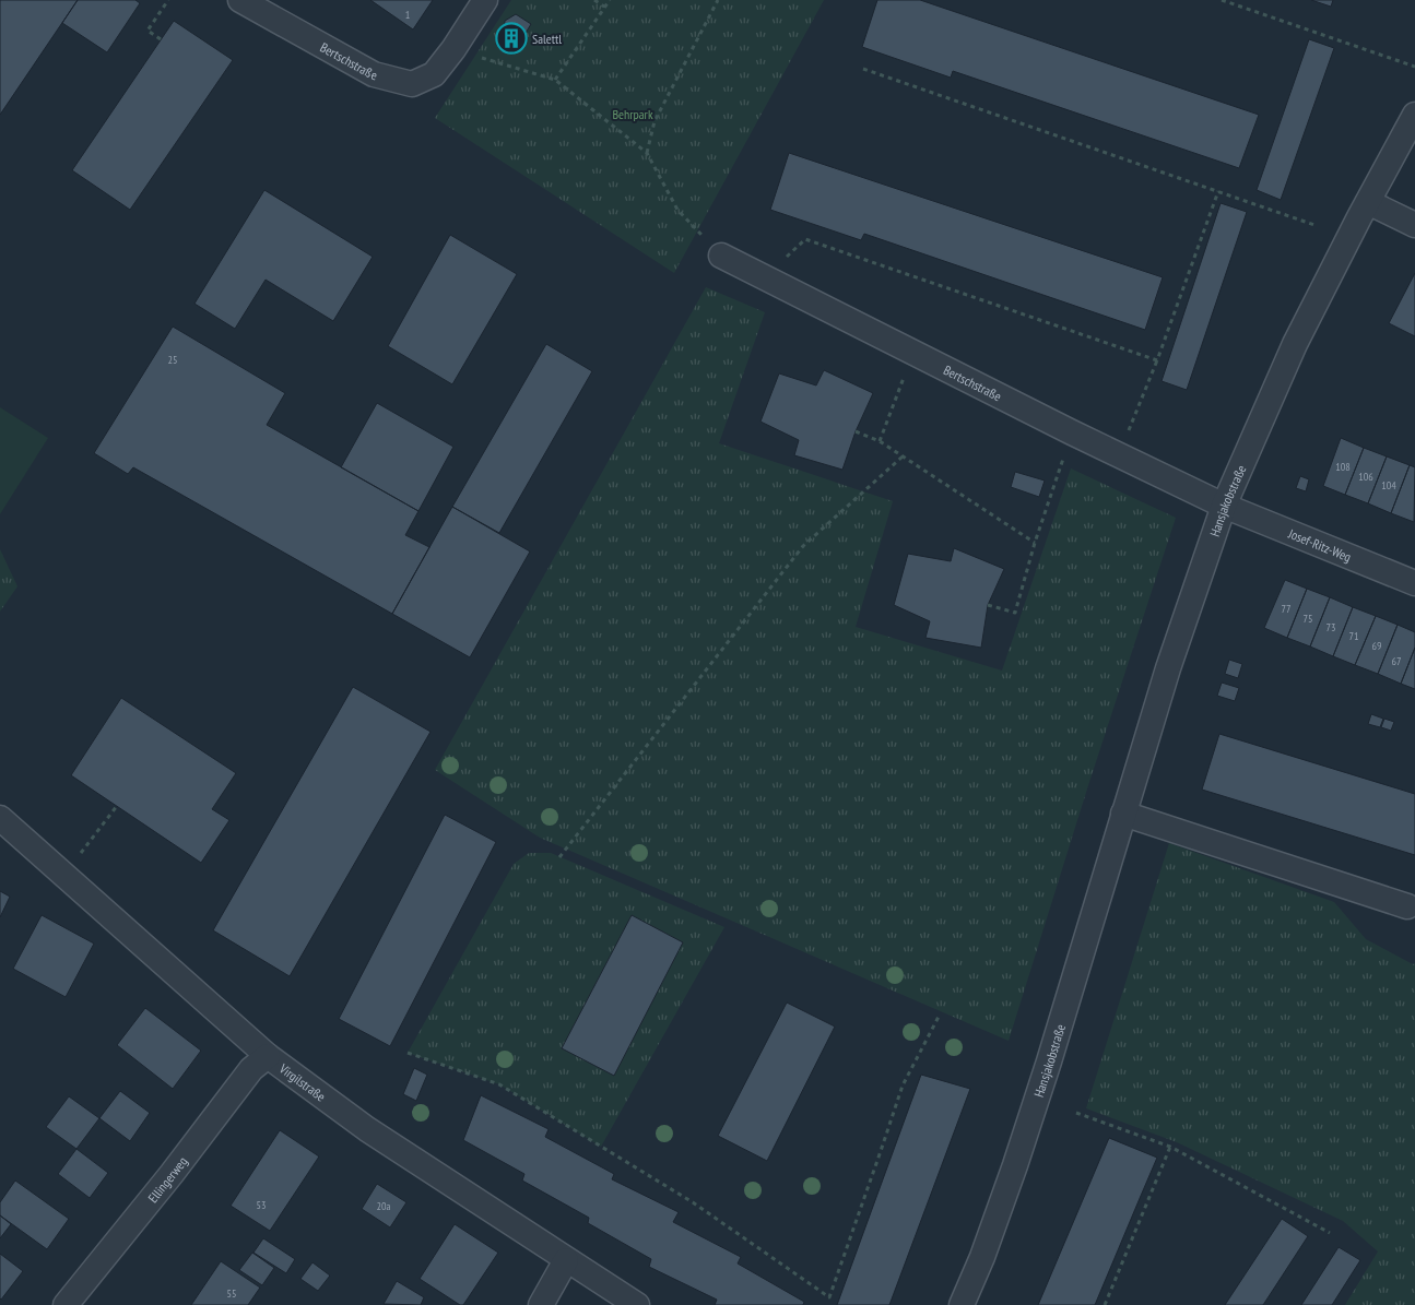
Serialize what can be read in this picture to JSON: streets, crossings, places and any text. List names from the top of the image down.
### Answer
{
  "streets": {
    "street": [
      "Bertschstraße",
      "Hansjakobstraße",
      "Josef-Ritz-Weg",
      "Virgilstraße",
      "Ellingerweg"
    ]
  },
  "crossings": [
    ["Bertschstraße", "Hansjakobstraße"],
    ["Bertschstraße", "Josef-Ritz-Weg"],
    ["Hansjakobstraße", "Josef-Ritz-Weg"],
    ["Virgilstraße", "Ellingerweg"]
  ],
  "parks": ["Behrpark"],
  "places": {
    "building": ["Salettl"]
  },
  "house_numbers": [
    "1",
    "25",
    "108",
    "106",
    "104",
    "77",
    "75",
    "73",
    "71",
    "69",
    "67",
    "53",
    "20a",
    "55"
  ]
}
